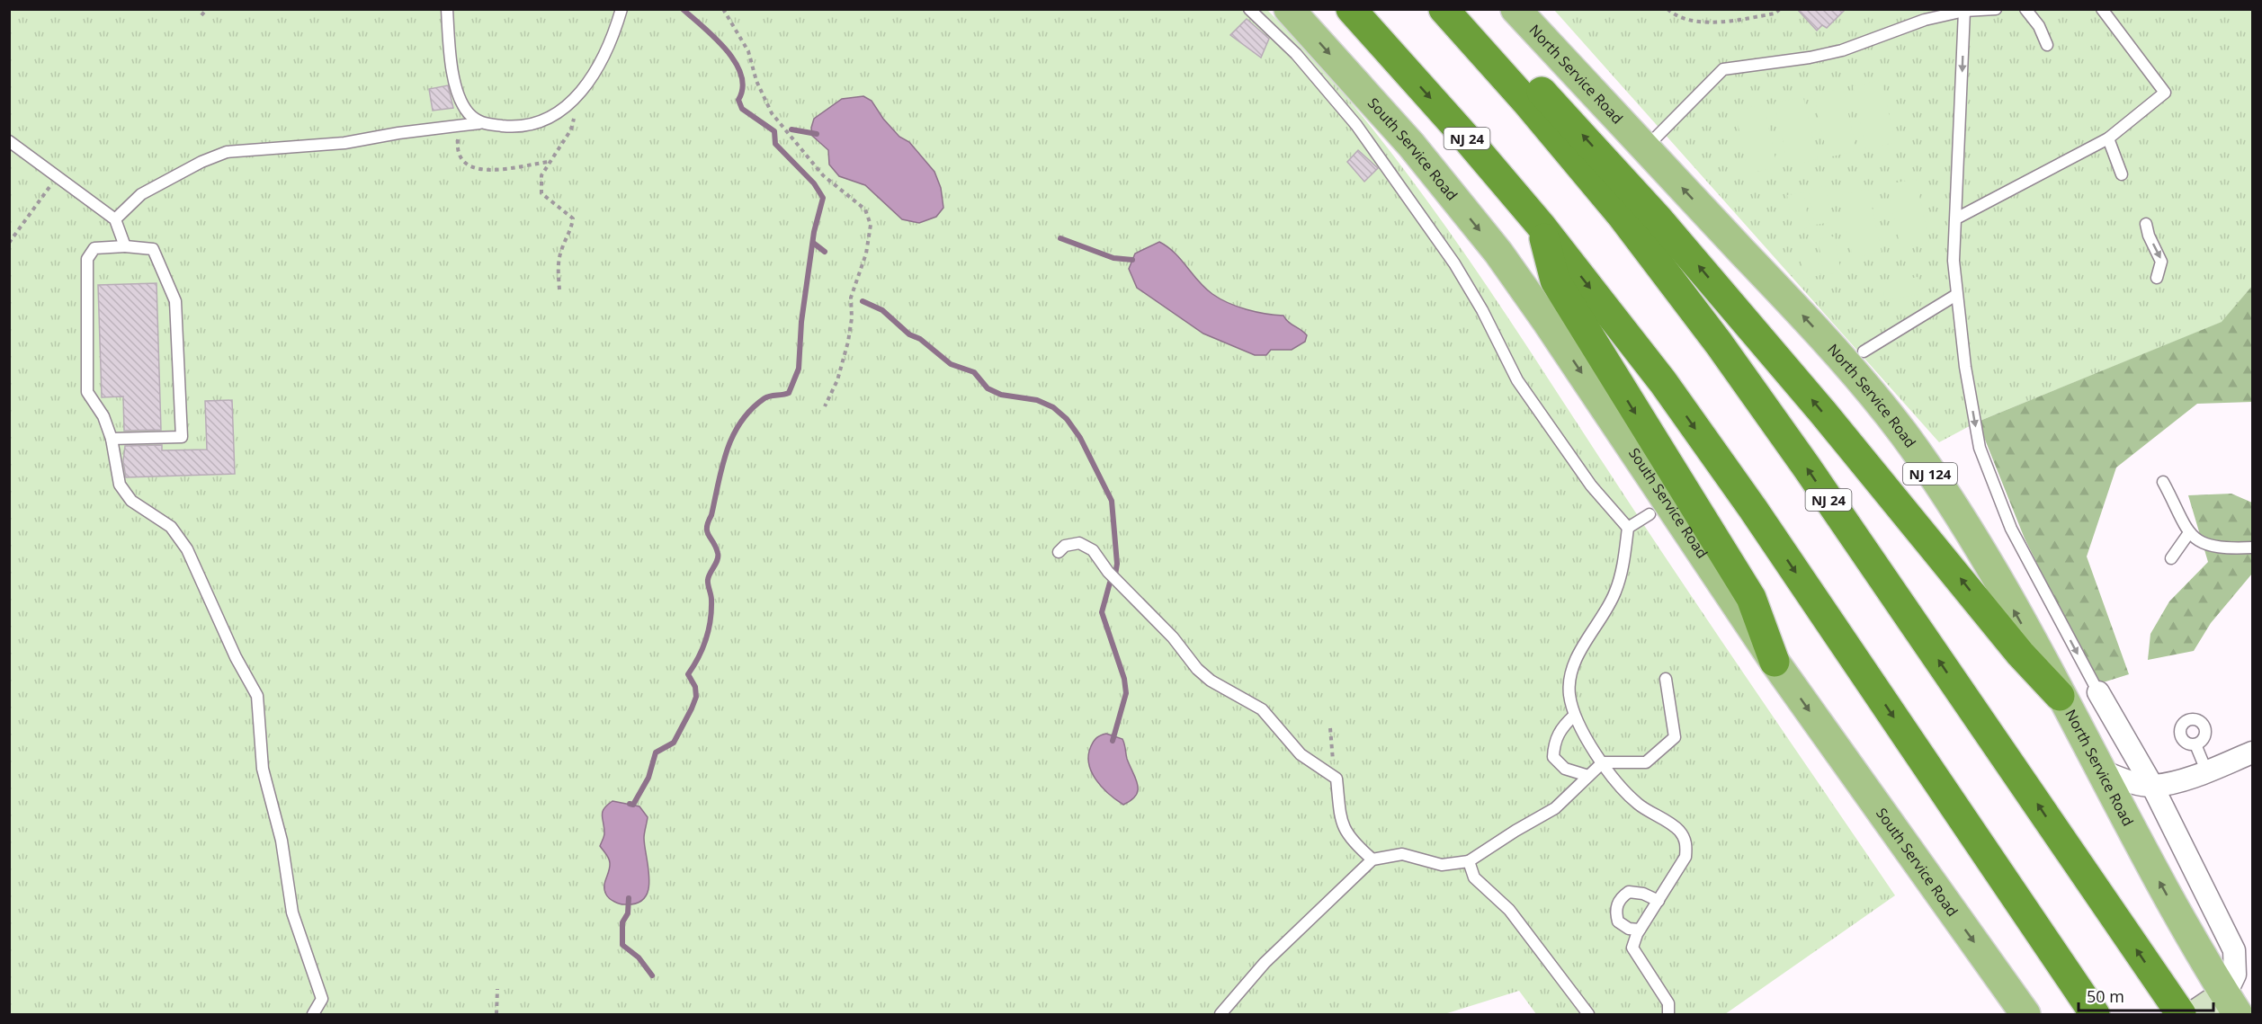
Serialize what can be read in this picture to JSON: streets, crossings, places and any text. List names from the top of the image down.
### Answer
{
  "streets": {
    "highway": ["NJ 24"],
    "main road": ["North Service Road", "South Service Road", "NJ 124"]
  },
  "crossings": [
    ["North Service Road", "NJ 24"]
  ],
  "one_way": ["North Service Road", "South Service Road"],
  "scale_bar": "50 m"
}
